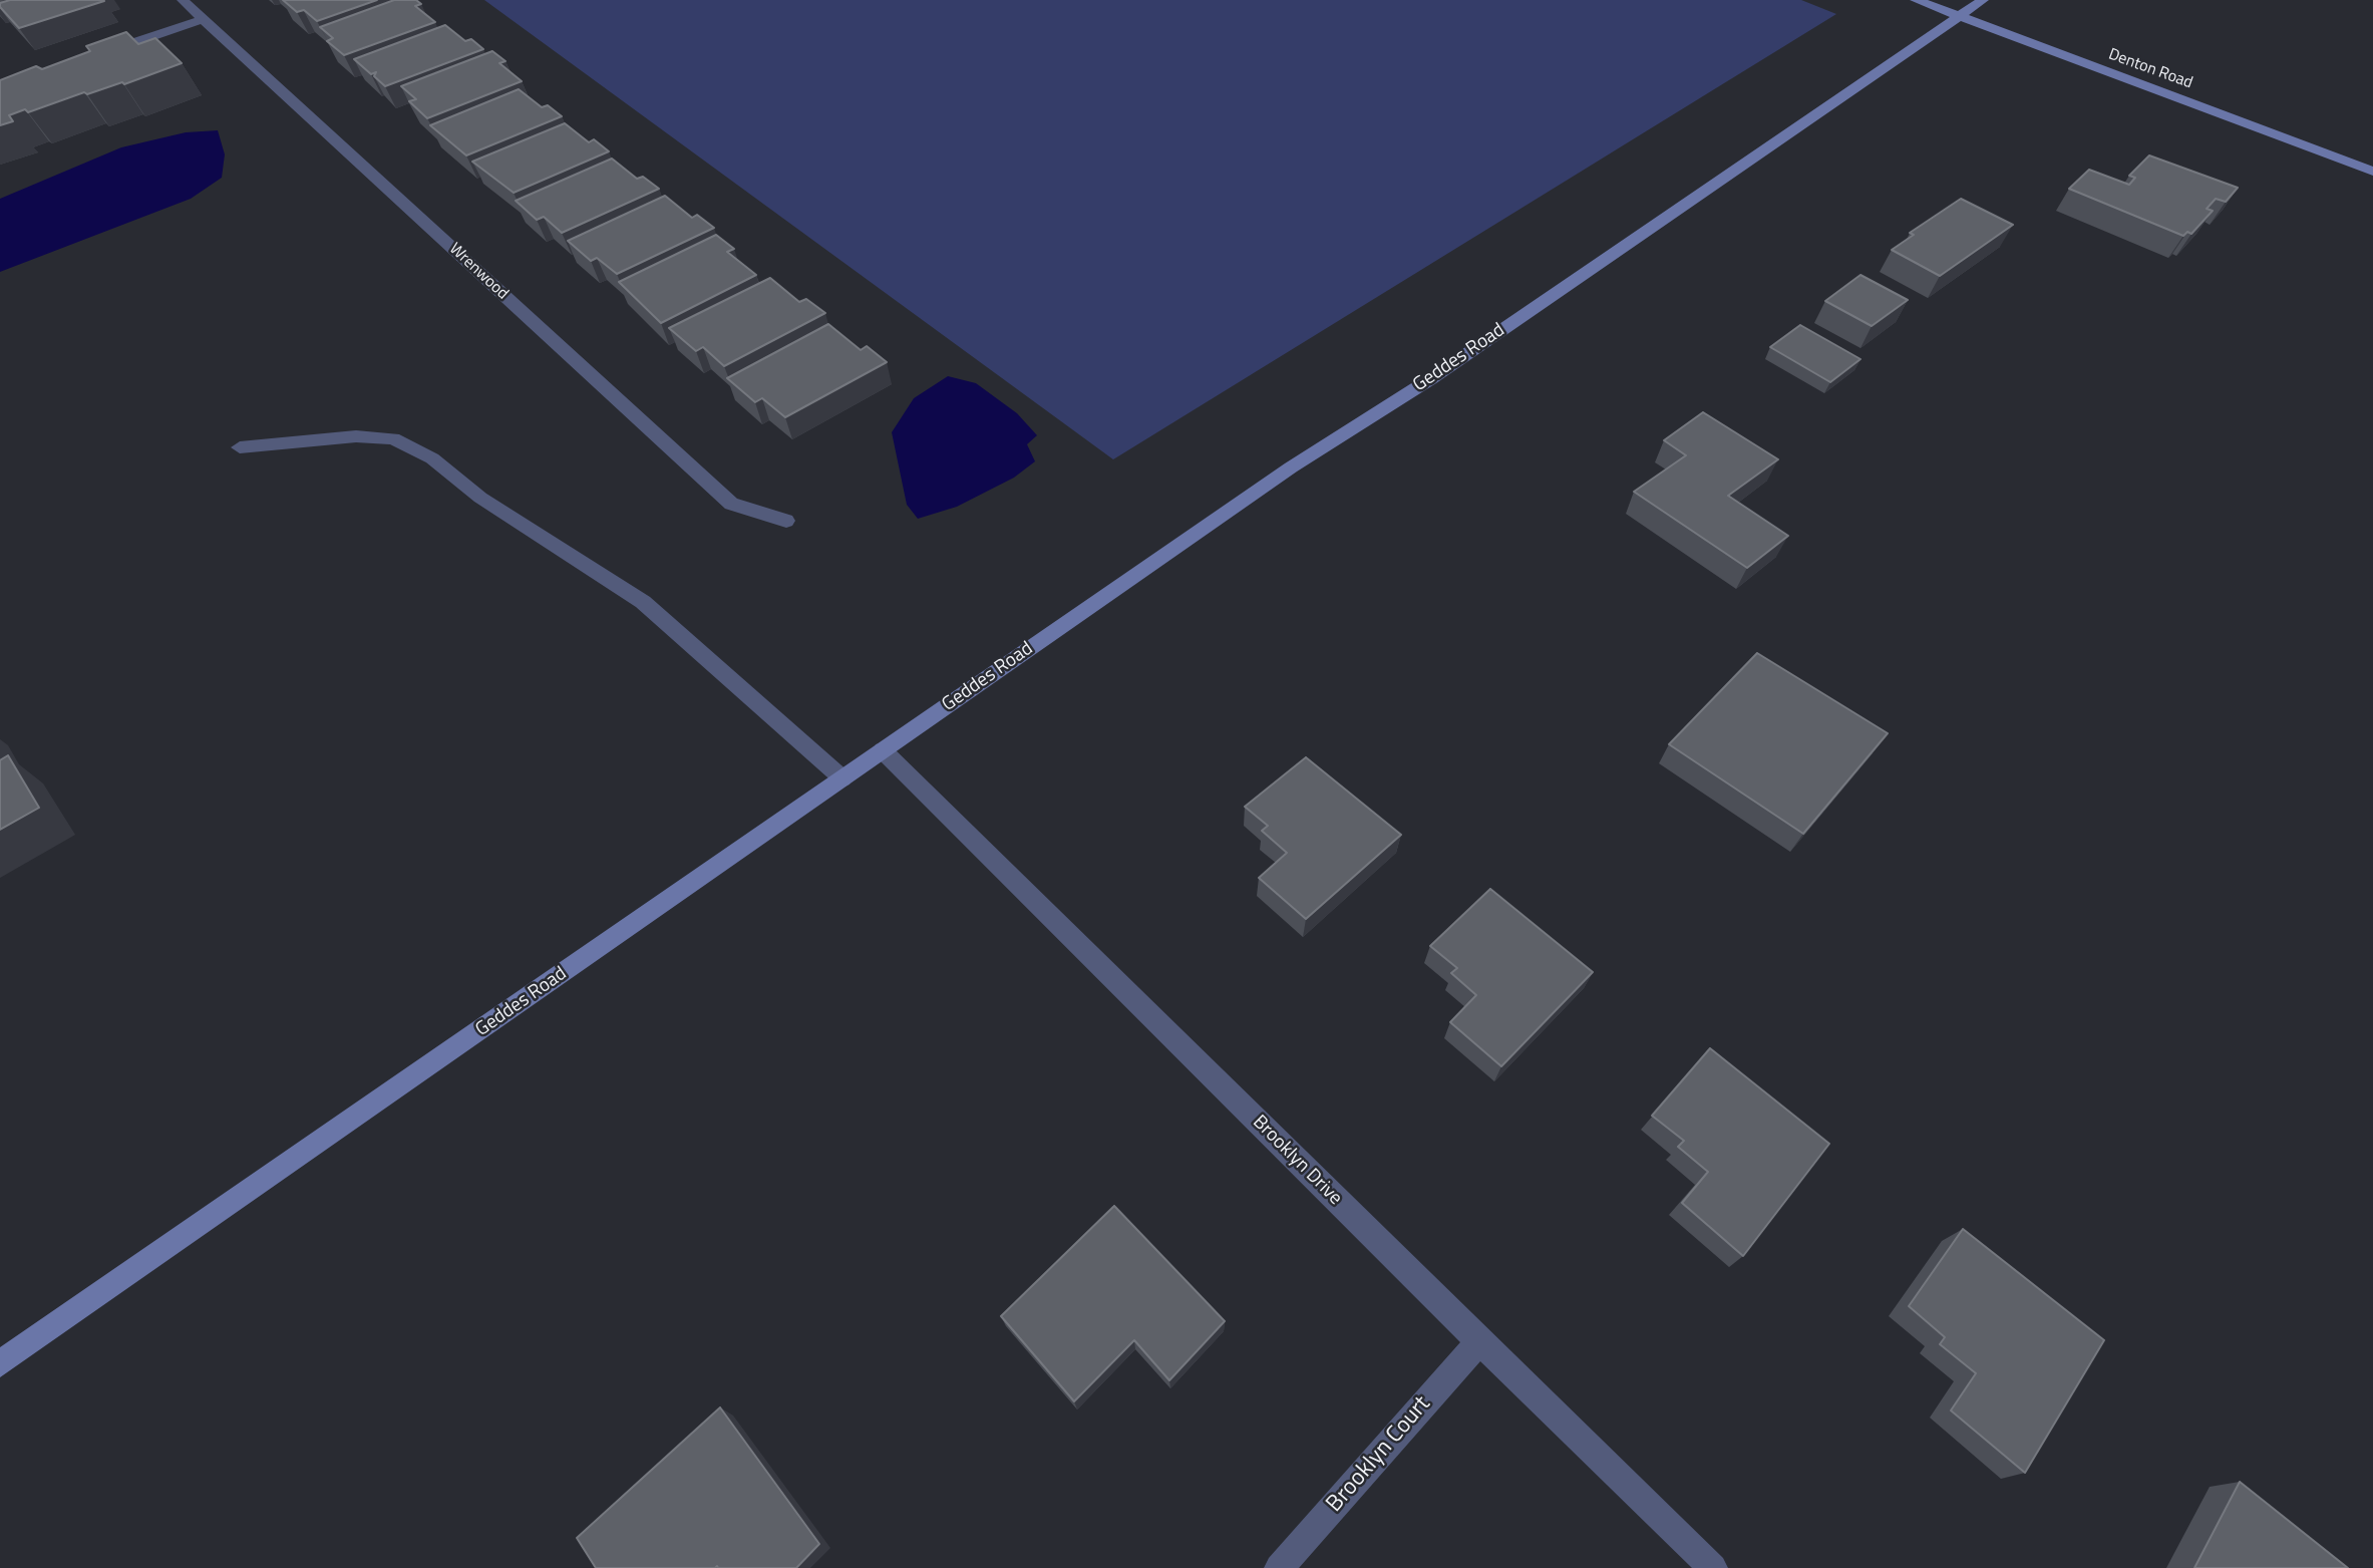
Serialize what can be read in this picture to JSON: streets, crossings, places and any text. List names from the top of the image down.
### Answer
{
  "streets": {
    "main road": ["Denton Road", "Geddes Road"],
    "street": ["Wrenwood", "Brooklyn Drive", "Brooklyn Court"]
  },
  "crossings": [
    ["Denton Road", "Geddes Road"],
    ["Geddes Road", "Brooklyn Drive"],
    ["Brooklyn Drive", "Brooklyn Court"]
  ]
}
